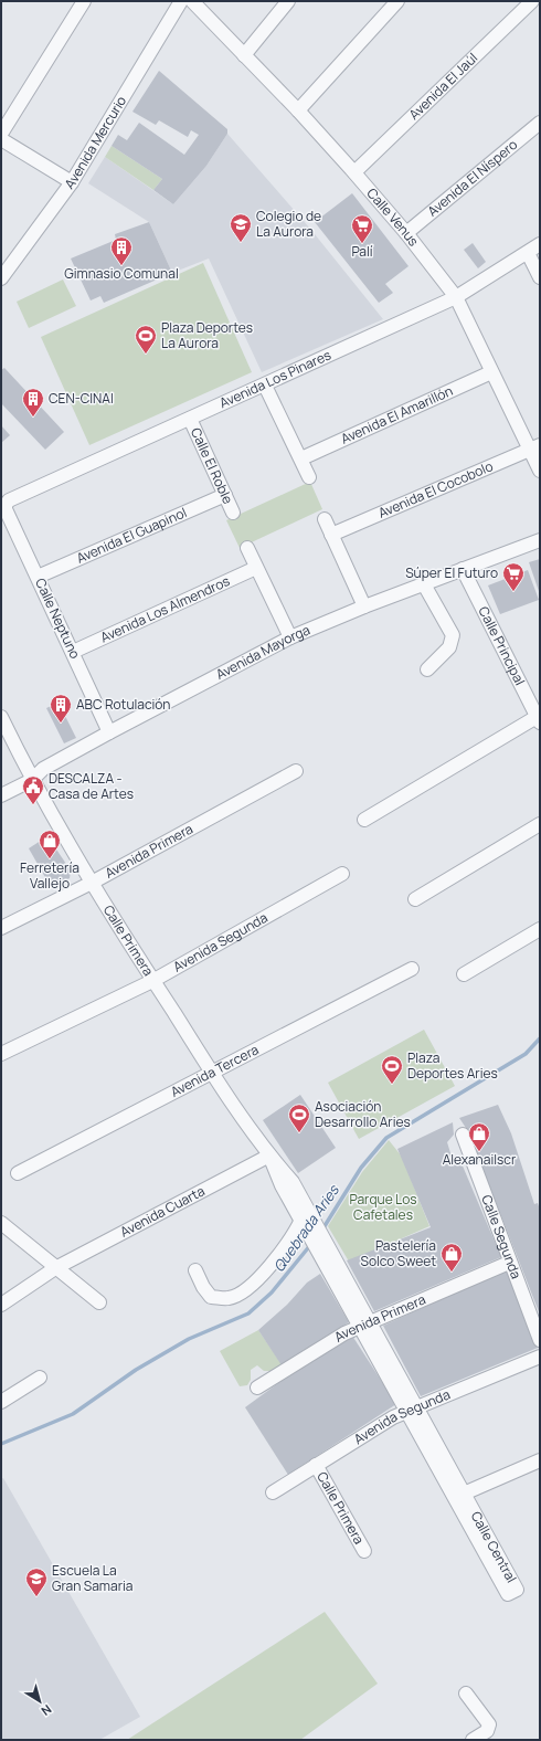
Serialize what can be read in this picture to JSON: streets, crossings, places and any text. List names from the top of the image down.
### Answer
{
  "streets": {
    "street": [
      "Avenida El Jaúl",
      "Avenida Mercurio",
      "Avenida El Níspero",
      "Calle Venus",
      "Avenida Los Pinares",
      "Avenida El Amarillón",
      "Calle El Roble",
      "Avenida El Cocobolo",
      "Avenida El Guapinol",
      "Avenida Los Almendros",
      "Calle Neptuno",
      "Calle Principal",
      "Avenida Mayorga",
      "Avenida Primera",
      "Calle Primera",
      "Avenida Segunda",
      "Avenida Tercera",
      "Avenida Cuarta",
      "Calle Segunda",
      "Calle Central"
    ]
  },
  "crossings": [
    ["Avenida El Jaúl", "Calle Venus"],
    ["Avenida El Níspero", "Calle Venus"],
    ["Calle Venus", "Avenida Los Pinares"],
    ["Calle Venus", "Avenida El Amarillón"],
    ["Calle Venus", "Avenida El Cocobolo"],
    ["Avenida Los Pinares", "Calle El Roble"],
    ["Avenida Los Pinares", "Calle Neptuno"],
    ["Calle El Roble", "Avenida El Guapinol"],
    ["Avenida El Guapinol", "Calle Neptuno"],
    ["Avenida Los Almendros", "Calle Neptuno"],
    ["Calle Neptuno", "Avenida Mayorga"],
    ["Calle Principal", "Avenida Mayorga"],
    ["Avenida Mayorga", "Calle Primera"],
    ["Avenida Primera", "Calle Primera"],
    ["Avenida Primera", "Calle Segunda"],
    ["Avenida Primera", "Calle Central"],
    ["Calle Primera", "Avenida Segunda"],
    ["Calle Primera", "Avenida Tercera"],
    ["Calle Primera", "Avenida Cuarta"],
    ["Calle Primera", "Calle Central"],
    ["Avenida Segunda", "Calle Central"],
    ["Avenida Cuarta", "Calle Central"]
  ],
  "water": ["Quebrada Aries"],
  "parks": ["Parque Los Cafetales"],
  "places": {
    "school or university": ["Colegio de La Aurora", "Escuela La Gran Samaria"],
    "supermarket": ["Palí", "Súper El Futuro"],
    "building": ["Gimnasio Comunal", "CEN-CINAI", "ABC Rotulación"],
    "sports": ["Plaza Deportes La Aurora", "Plaza Deportes Aries", "Asociación Desarrollo Aries"],
    "public building": ["DESCALZA - Casa de Artes"],
    "shop": ["Ferretería Vallejo", "Alexanailscr", "Pastelería Solco Sweet"]
  },
  "north": "bottom right"
}
